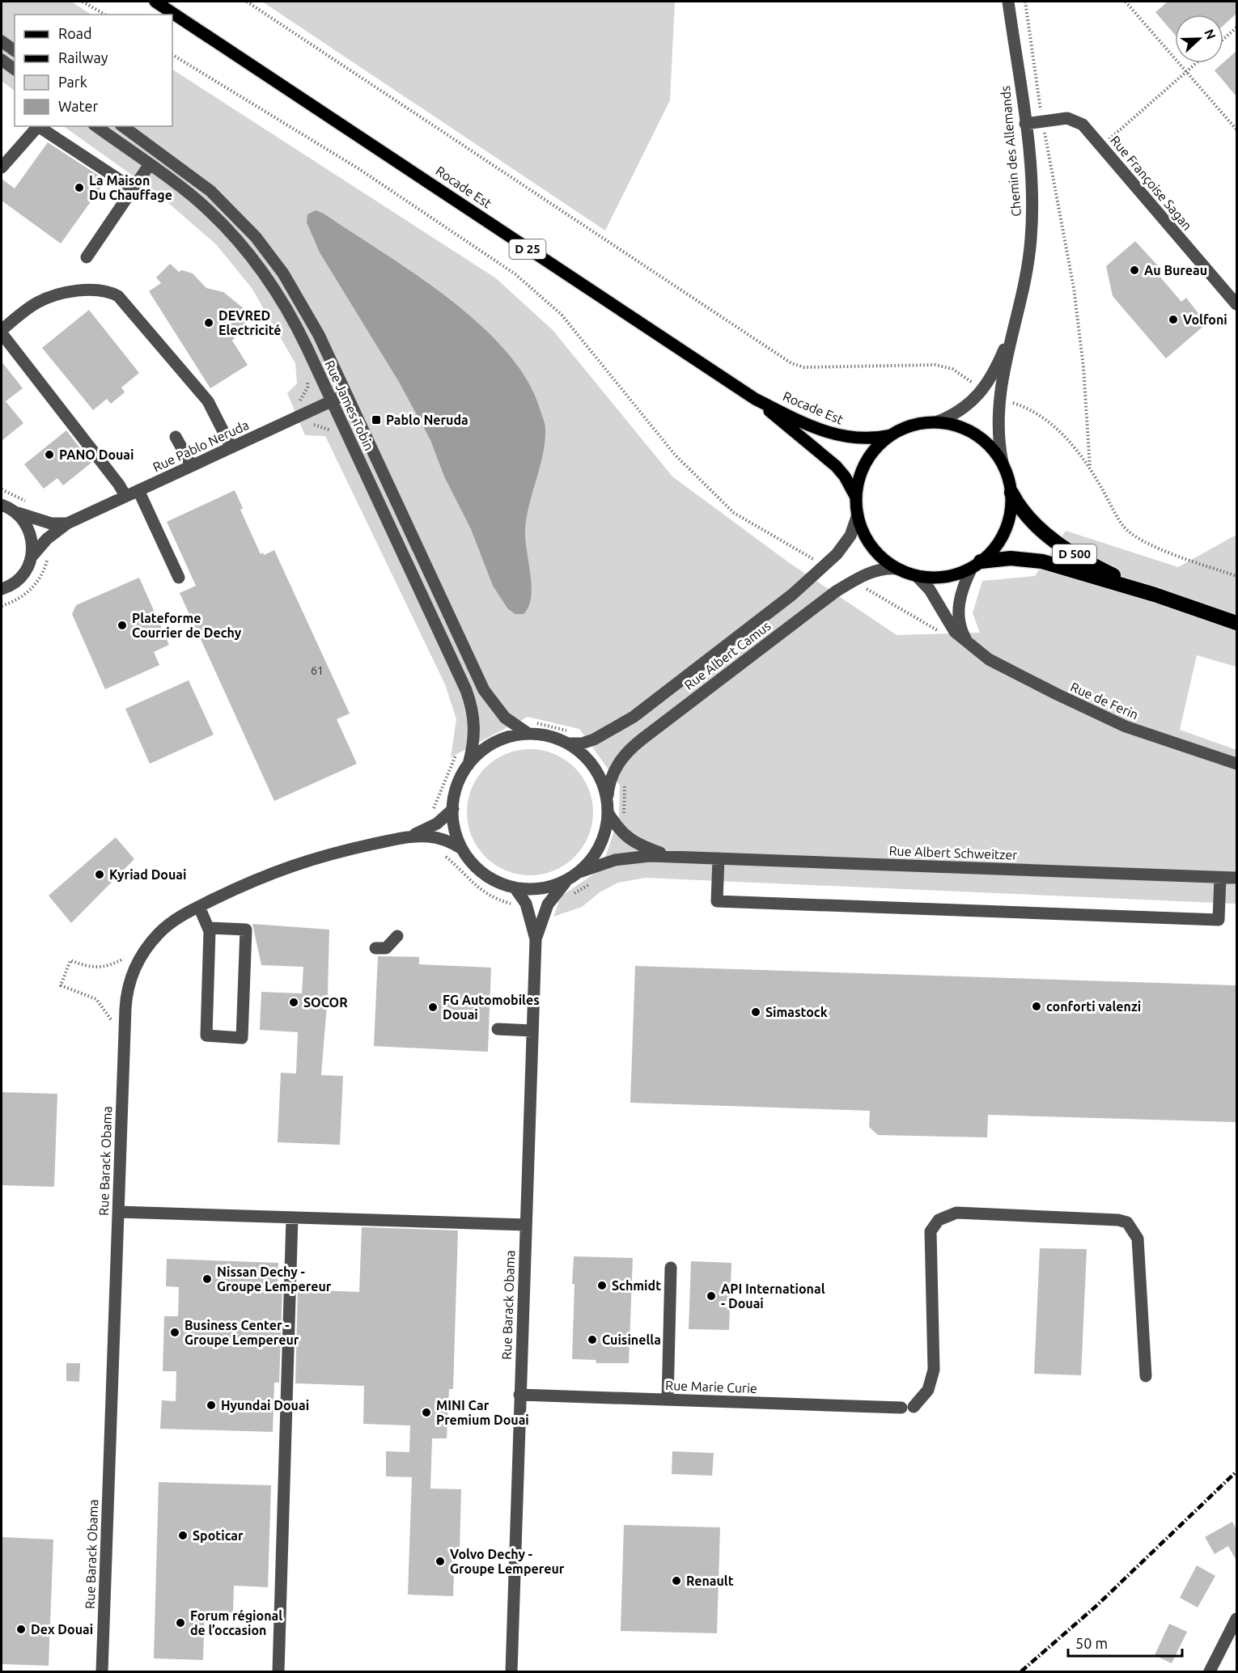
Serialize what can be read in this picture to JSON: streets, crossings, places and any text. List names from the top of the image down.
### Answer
{
  "streets": {
    "highway": ["D 500"],
    "main road": ["Rocade Est", "D 25"],
    "street": [
      "Chemin des Allemands",
      "Rue Françoise Sagan",
      "Rue James Tobin",
      "Rue Pablo Neruda",
      "Rue Albert Camus",
      "Rue de Ferin",
      "Rue Albert Schweitzer",
      "Rue Barack Obama",
      "Rue Marie Curie"
    ]
  },
  "crossings": [
    ["Chemin des Allemands", "Rue Françoise Sagan"],
    ["Chemin des Allemands", "Rocade Est"],
    ["Chemin des Allemands", "D 500"],
    ["Chemin des Allemands", "Rue Albert Camus"],
    ["Chemin des Allemands", "Rue de Ferin"],
    ["Rocade Est", "D 500"],
    ["Rocade Est", "Rue Albert Camus"],
    ["Rocade Est", "Rue de Ferin"],
    ["Rue James Tobin", "Rue Pablo Neruda"],
    ["Rue James Tobin", "Rue Albert Camus"],
    ["Rue James Tobin", "Rue Albert Schweitzer"],
    ["Rue James Tobin", "Rue Barack Obama"],
    ["D 500", "Rue Albert Camus"],
    ["D 500", "Rue de Ferin"],
    ["Rue Albert Camus", "Rue de Ferin"],
    ["Rue Albert Camus", "Rue Albert Schweitzer"],
    ["Rue Albert Camus", "Rue Barack Obama"],
    ["Rue Albert Schweitzer", "Rue Barack Obama"],
    ["Rue Barack Obama", "Rue Marie Curie"]
  ],
  "places": {
    "other": [
      "La Maison Du Chauffage",
      "Au Bureau",
      "Volfoni",
      "DEVRED Electricité",
      "PANO Douai",
      "Plateforme Courrier de Dechy",
      "Kyriad Douai",
      "SOCOR",
      "conforti valenzi",
      "FG Automobiles Douai",
      "Simastock",
      "Nissan Dechy - Groupe Lempereur",
      "Schmidt",
      "API International - Douai",
      "Business Center - Groupe Lempereur",
      "Cuisinella",
      "Hyundai Douai",
      "MINI Car Premium Douai",
      "Spoticar",
      "Volvo Dechy - Groupe Lempereur",
      "Renault",
      "Forum régional de l’occasion",
      "Dex Douai"
    ],
    "transit": ["Pablo Neruda"]
  },
  "house_numbers": ["61"],
  "legend": [
    "Road",
    "Railway",
    "Park",
    "Water"
  ],
  "scale_bar": "50 m",
  "north": "right"
}
